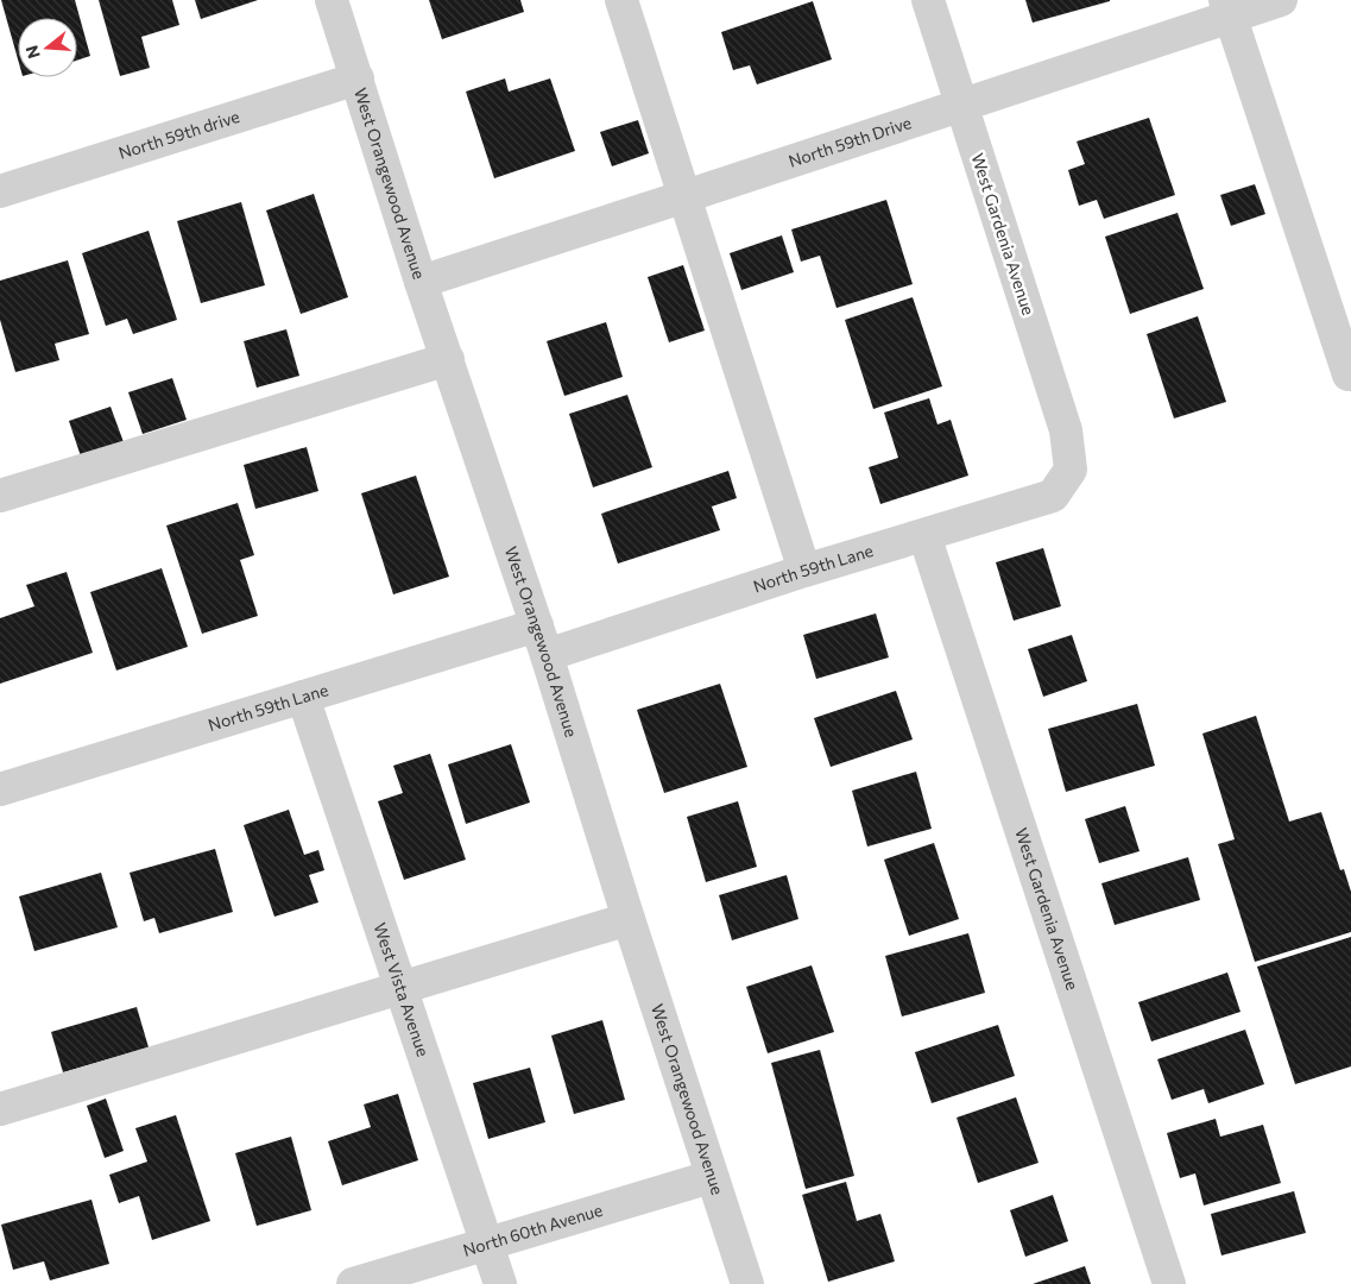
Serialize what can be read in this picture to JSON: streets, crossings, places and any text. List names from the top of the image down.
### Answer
{
  "streets": {
    "street": [
      "North 59th drive",
      "North 59th Drive",
      "West Orangewood Avenue",
      "West Gardenia Avenue",
      "North 59th Lane",
      "West Vista Avenue",
      "North 60th Avenue"
    ]
  },
  "crossings": [
    ["North 59th drive", "West Orangewood Avenue"],
    ["North 59th Drive", "West Orangewood Avenue"],
    ["North 59th Drive", "West Gardenia Avenue"],
    ["West Orangewood Avenue", "North 59th Lane"],
    ["West Orangewood Avenue", "North 60th Avenue"],
    ["West Gardenia Avenue", "North 59th Lane"],
    ["North 59th Lane", "West Vista Avenue"],
    ["West Vista Avenue", "North 60th Avenue"]
  ],
  "north": "left"
}
